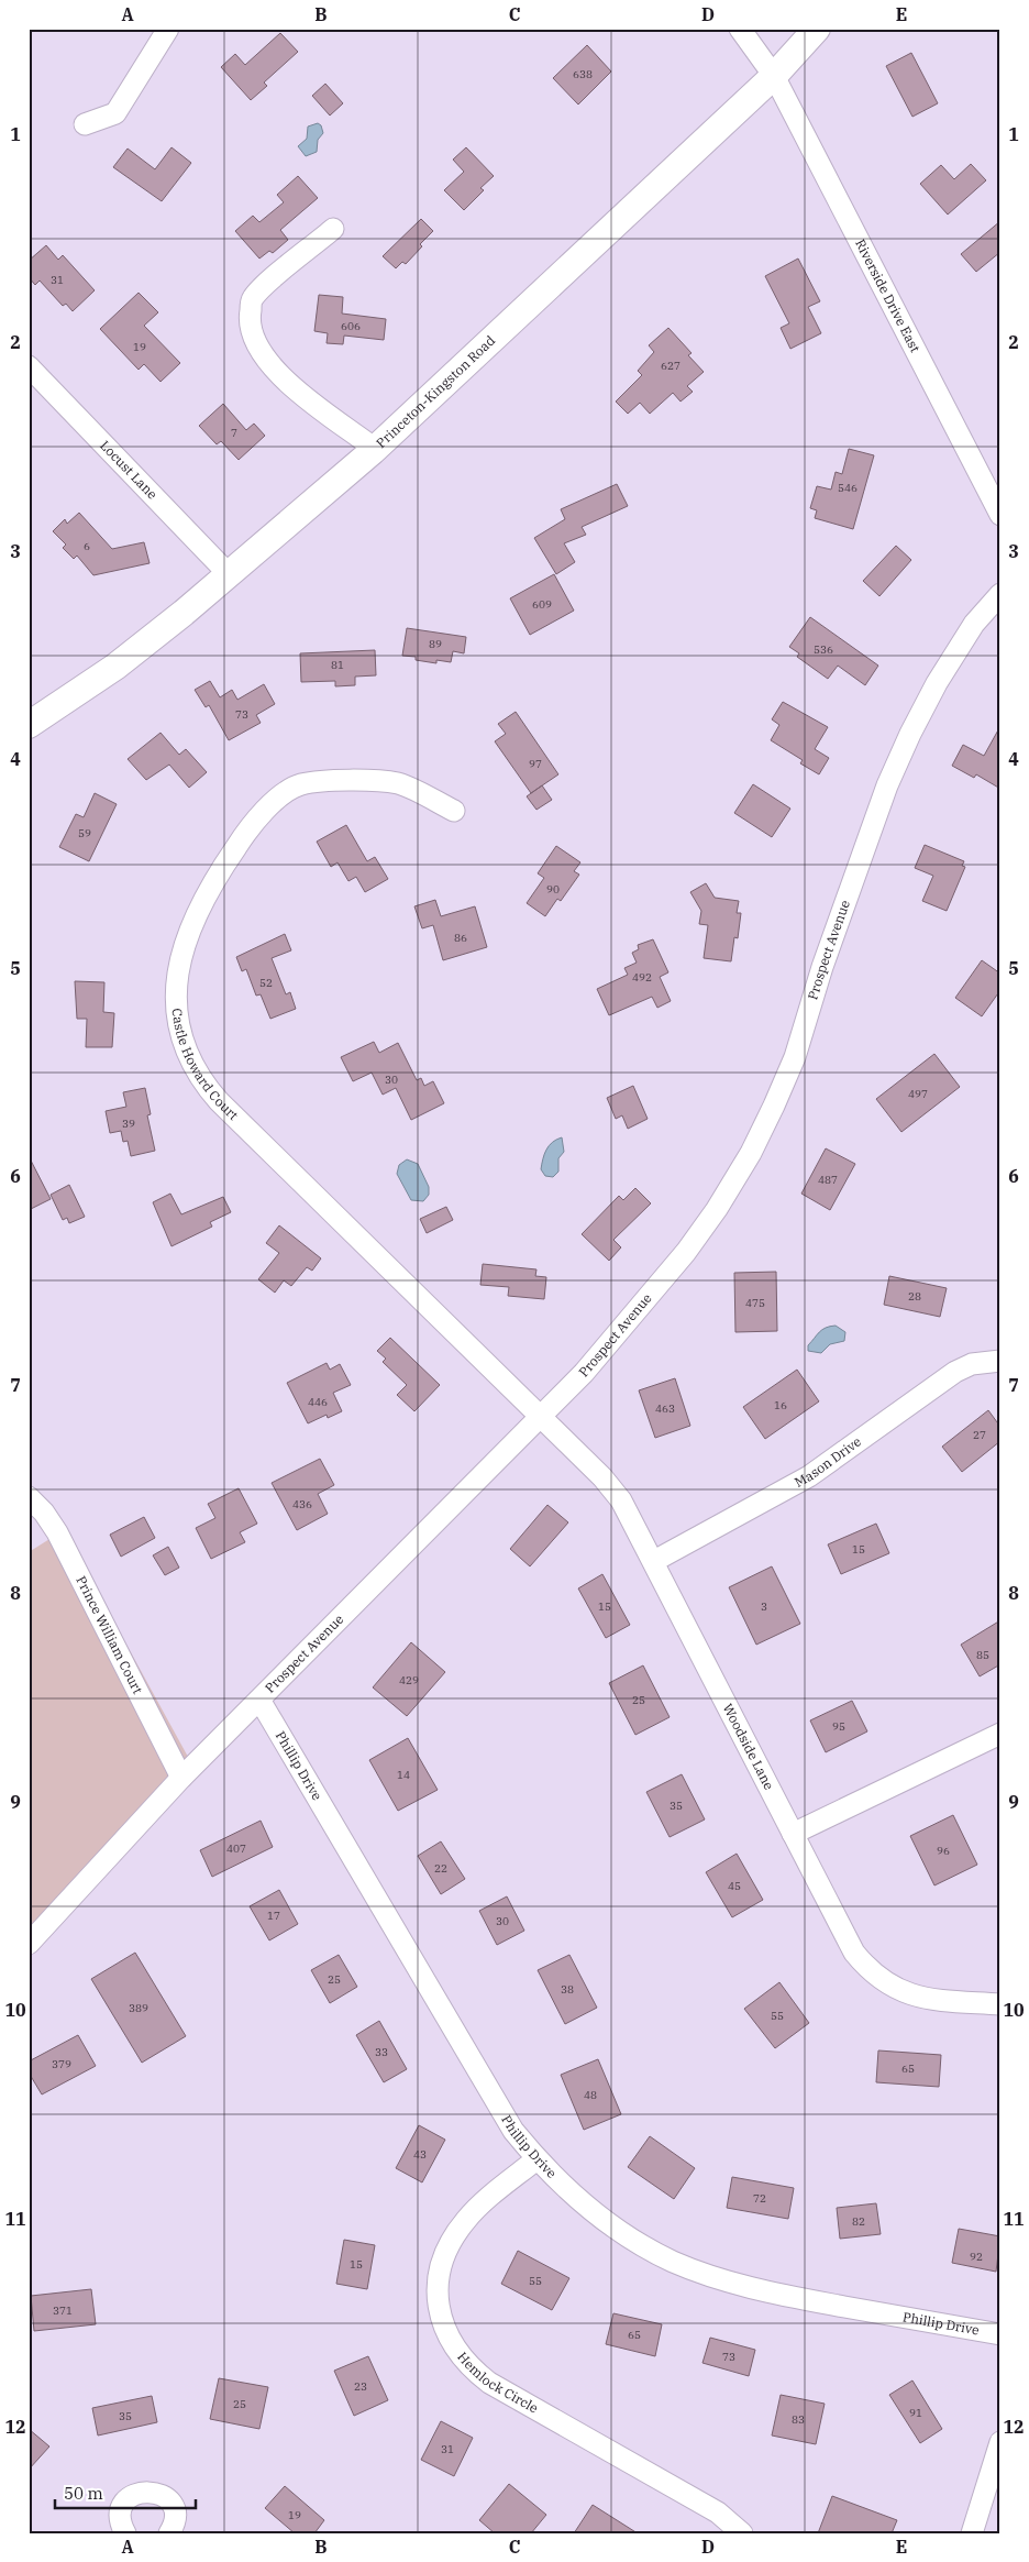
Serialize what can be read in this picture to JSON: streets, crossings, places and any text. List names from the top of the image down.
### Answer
{
  "streets": {
    "main road": ["Princeton-Kingston Road"],
    "street": [
      "Riverside Drive East",
      "Locust Lane",
      "Prospect Avenue",
      "Castle Howard Court",
      "Mason Drive",
      "Prince William Court",
      "Woodside Lane",
      "Phillip Drive",
      "Hemlock Circle"
    ]
  },
  "crossings": [
    ["Riverside Drive East", "Princeton-Kingston Road"],
    ["Princeton-Kingston Road", "Locust Lane"],
    ["Prospect Avenue", "Castle Howard Court"],
    ["Prospect Avenue", "Prince William Court"],
    ["Prospect Avenue", "Woodside Lane"],
    ["Prospect Avenue", "Phillip Drive"],
    ["Castle Howard Court", "Woodside Lane"],
    ["Mason Drive", "Woodside Lane"],
    ["Phillip Drive", "Hemlock Circle"]
  ],
  "house_numbers": [
    "638",
    "31",
    "606",
    "19",
    "627",
    "7",
    "546",
    "6",
    "609",
    "89",
    "536",
    "81",
    "73",
    "97",
    "59",
    "90",
    "86",
    "492",
    "52",
    "30",
    "497",
    "39",
    "487",
    "28",
    "475",
    "446",
    "16",
    "463",
    "27",
    "436",
    "15",
    "15",
    "3",
    "85",
    "429",
    "25",
    "95",
    "14",
    "35",
    "407",
    "96",
    "22",
    "45",
    "17",
    "30",
    "25",
    "38",
    "389",
    "55",
    "33",
    "379",
    "65",
    "48",
    "43",
    "72",
    "82",
    "92",
    "15",
    "55",
    "371",
    "65",
    "73",
    "23",
    "25",
    "91",
    "35",
    "83",
    "31",
    "19"
  ],
  "scale_bar": "50 m",
  "grid": {
    "columns": [
      "A",
      "B",
      "C",
      "D",
      "E"
    ],
    "rows": [
      "1",
      "2",
      "3",
      "4",
      "5",
      "6",
      "7",
      "8",
      "9",
      "10",
      "11",
      "12"
    ]
  }
}
